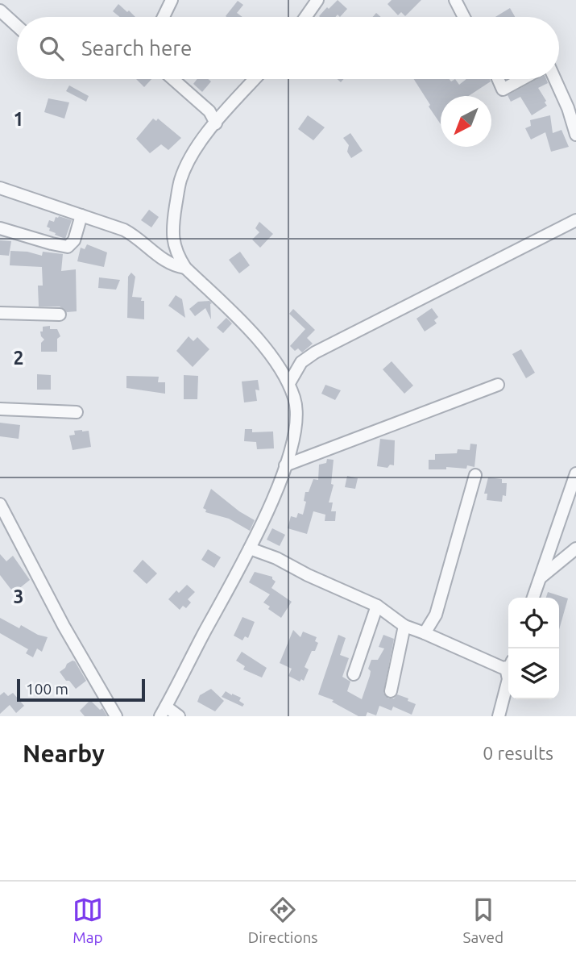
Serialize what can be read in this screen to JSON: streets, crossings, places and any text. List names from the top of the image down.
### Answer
{
  "scale_bar": "100 m",
  "north": "bottom left",
  "page": {
    "search": "Search here",
    "scale": "100 m",
    "heading": ["Nearby", "0 results"],
    "nav": ["Map", "Directions", "Saved"]
  },
  "grid": {
    "rows": ["1", "2", "3"]
  }
}
